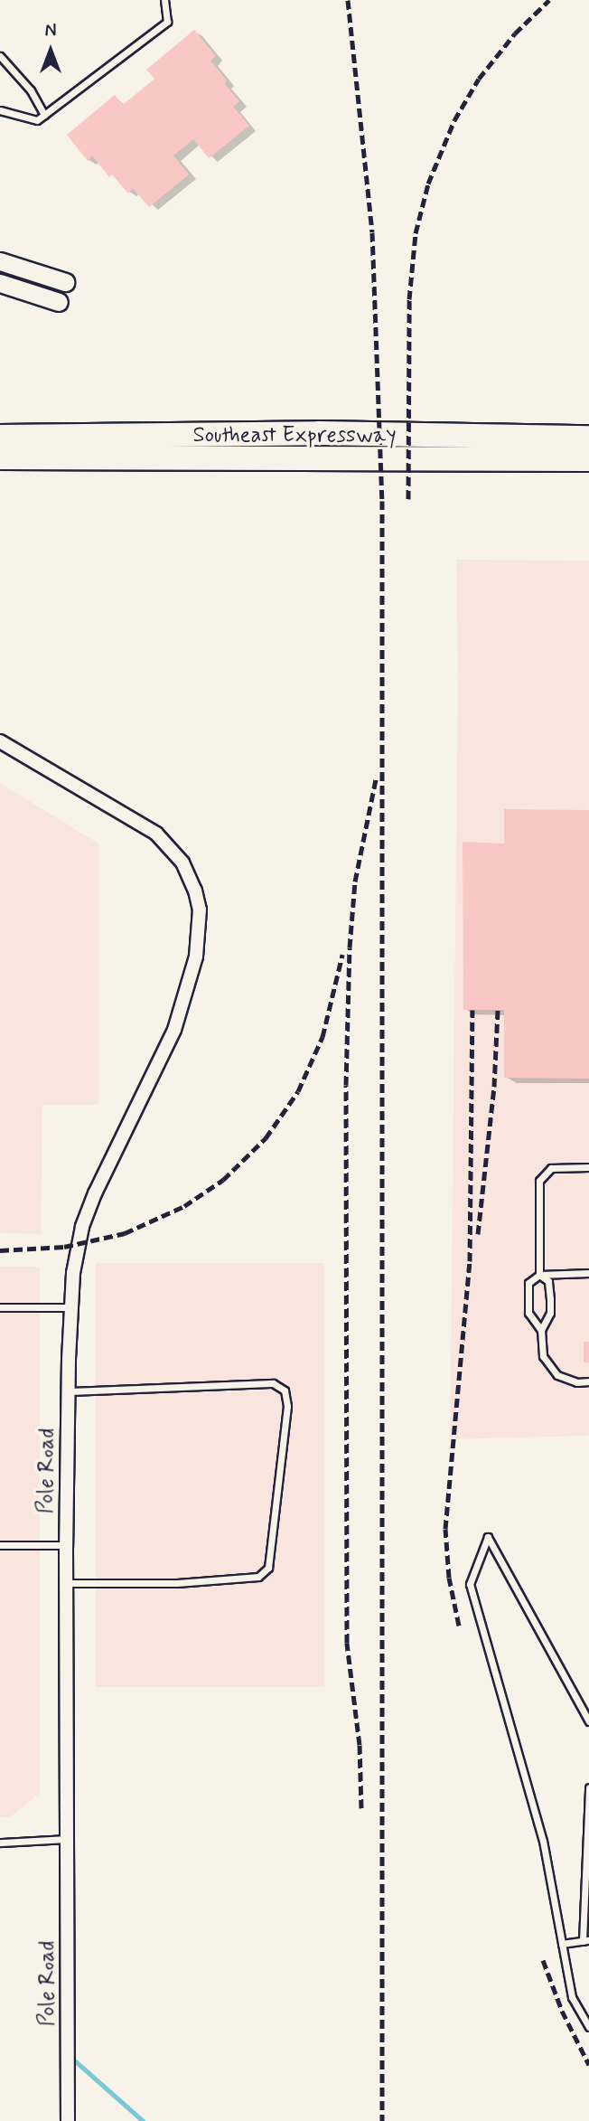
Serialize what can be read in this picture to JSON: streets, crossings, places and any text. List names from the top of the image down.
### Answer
{
  "streets": {
    "highway": ["Southeast Expressway"],
    "street": ["Pole Road"]
  },
  "north": "top"
}
